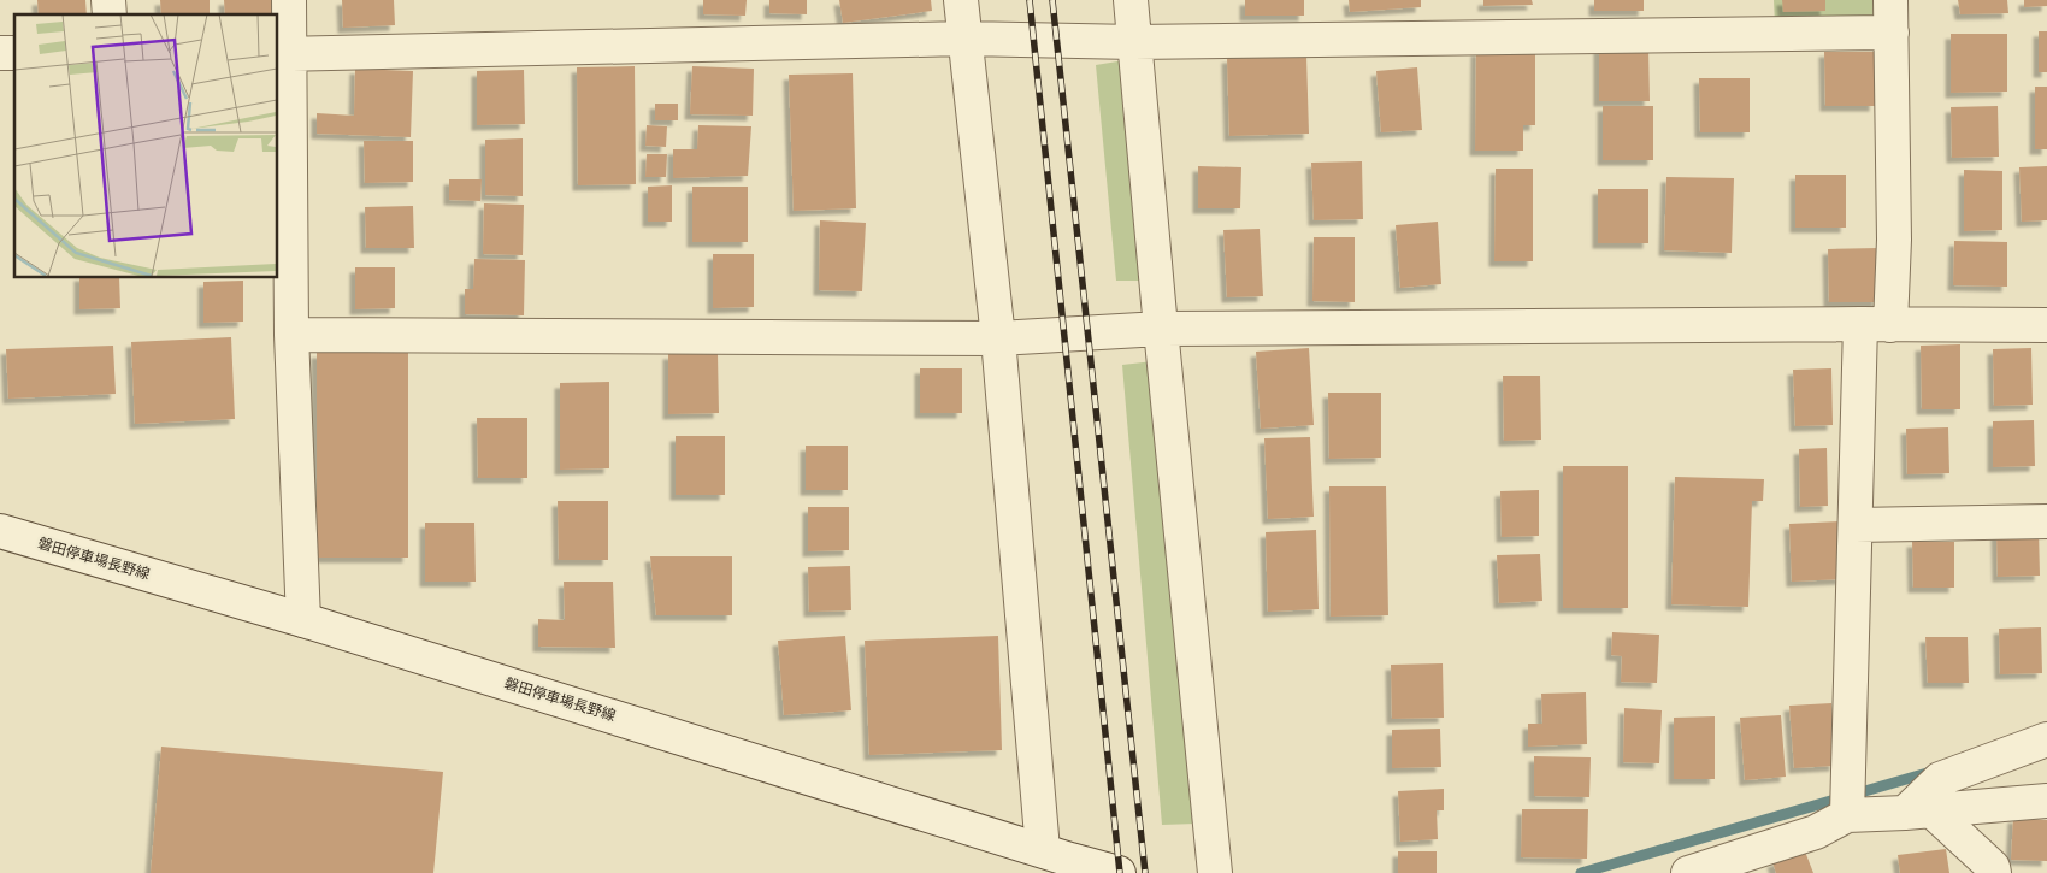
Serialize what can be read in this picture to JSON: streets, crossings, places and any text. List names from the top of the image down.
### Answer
{
  "streets": {
    "street": ["磐田停車場長野線"]
  }
}
